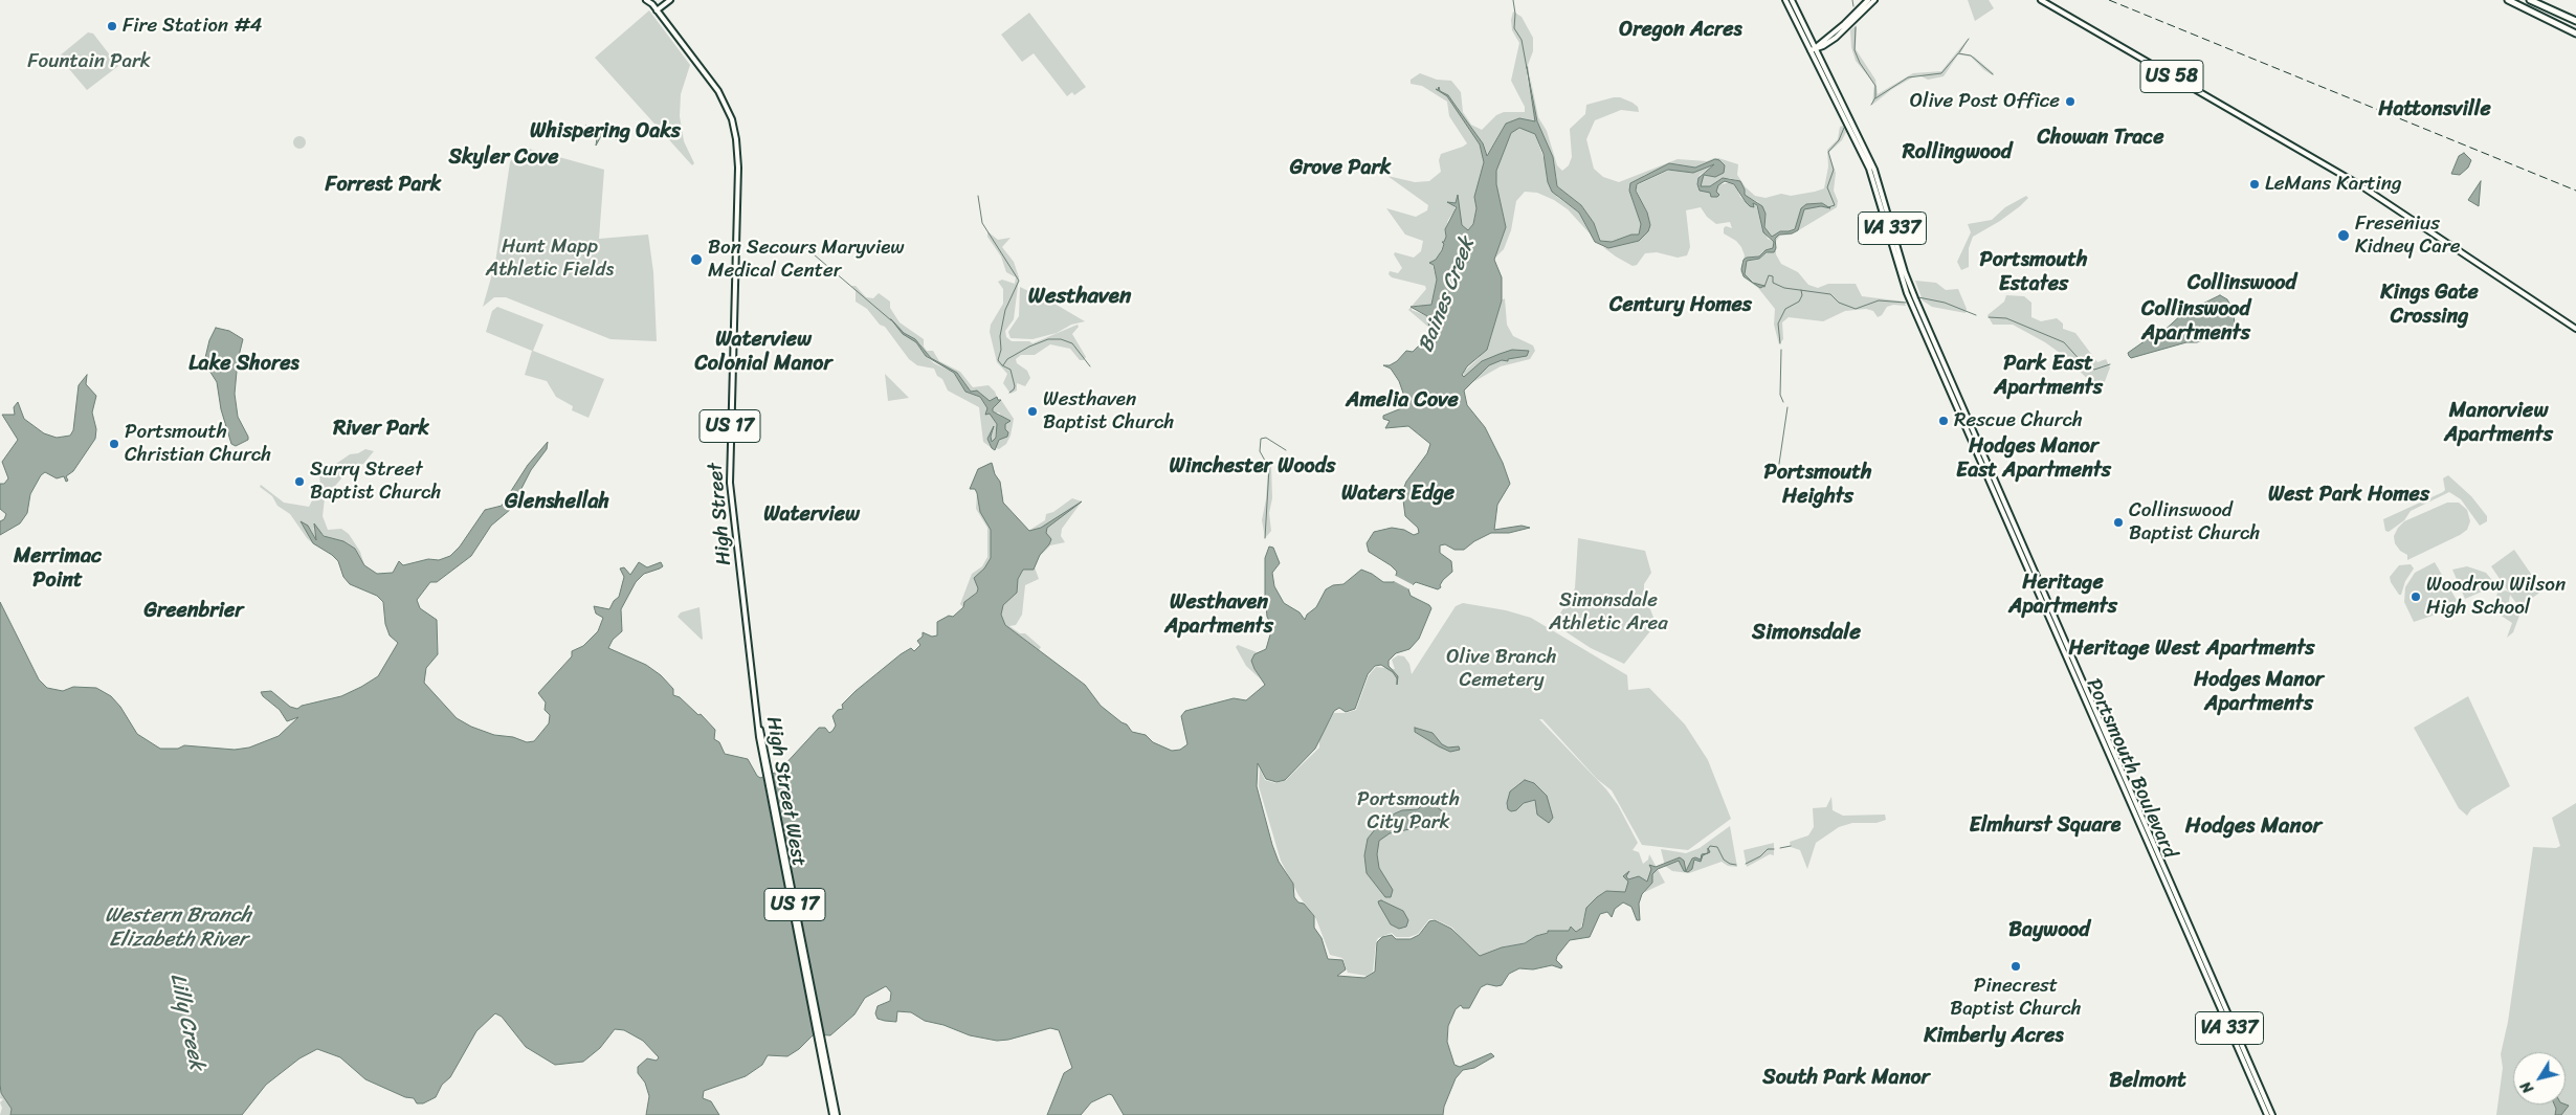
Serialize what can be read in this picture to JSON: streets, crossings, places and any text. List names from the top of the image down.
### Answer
{
  "streets": {
    "main road": [
      "US 58",
      "VA 337",
      "US 17",
      "High Street",
      "Portsmouth Boulevard",
      "High Street West"
    ]
  },
  "crossings": [
    ["High Street", "High Street West"]
  ],
  "districts": [
    "Oregon Acres",
    "Hattonsville",
    "Whispering Oaks",
    "Chowan Trace",
    "Rollingwood",
    "Skyler Cove",
    "Grove Park",
    "Forrest Park",
    "Portsmouth Estates",
    "Collinswood",
    "Kings Gate Crossing",
    "Westhaven",
    "Century Homes",
    "Collinswood Apartments",
    "Waterview Colonial Manor",
    "Lake Shores",
    "Park East Apartments",
    "Amelia Cove",
    "Manorview Apartments",
    "River Park",
    "Hodges Manor East Apartments",
    "Winchester Woods",
    "Portsmouth Heights",
    "Waters Edge",
    "West Park Homes",
    "Glenshellah",
    "Waterview",
    "Merrimac Point",
    "Heritage Apartments",
    "Westhaven Apartments",
    "Greenbrier",
    "Simonsdale",
    "Heritage West Apartments",
    "Hodges Manor Apartments",
    "Elmhurst Square",
    "Hodges Manor",
    "Baywood",
    "Kimberly Acres",
    "South Park Manor",
    "Belmont"
  ],
  "water": ["Baines Creek", "Western Branch Elizabeth River", "Lilly Creek"],
  "parks": [
    "Fountain Park",
    "Hunt Mapp Athletic Fields",
    "Simonsdale Athletic Area",
    "Olive Branch Cemetery",
    "Portsmouth City Park"
  ],
  "places": [
    "Fire Station #4",
    "Olive Post Office",
    "LeMans Karting",
    "Fresenius Kidney Care",
    "Bon Secours Maryview Medical Center",
    "Westhaven Baptist Church",
    "Rescue Church",
    "Portsmouth Christian Church",
    "Surry Street Baptist Church",
    "Collinswood Baptist Church",
    "Woodrow Wilson High School",
    "Pinecrest Baptist Church"
  ],
  "north": "bottom left"
}
